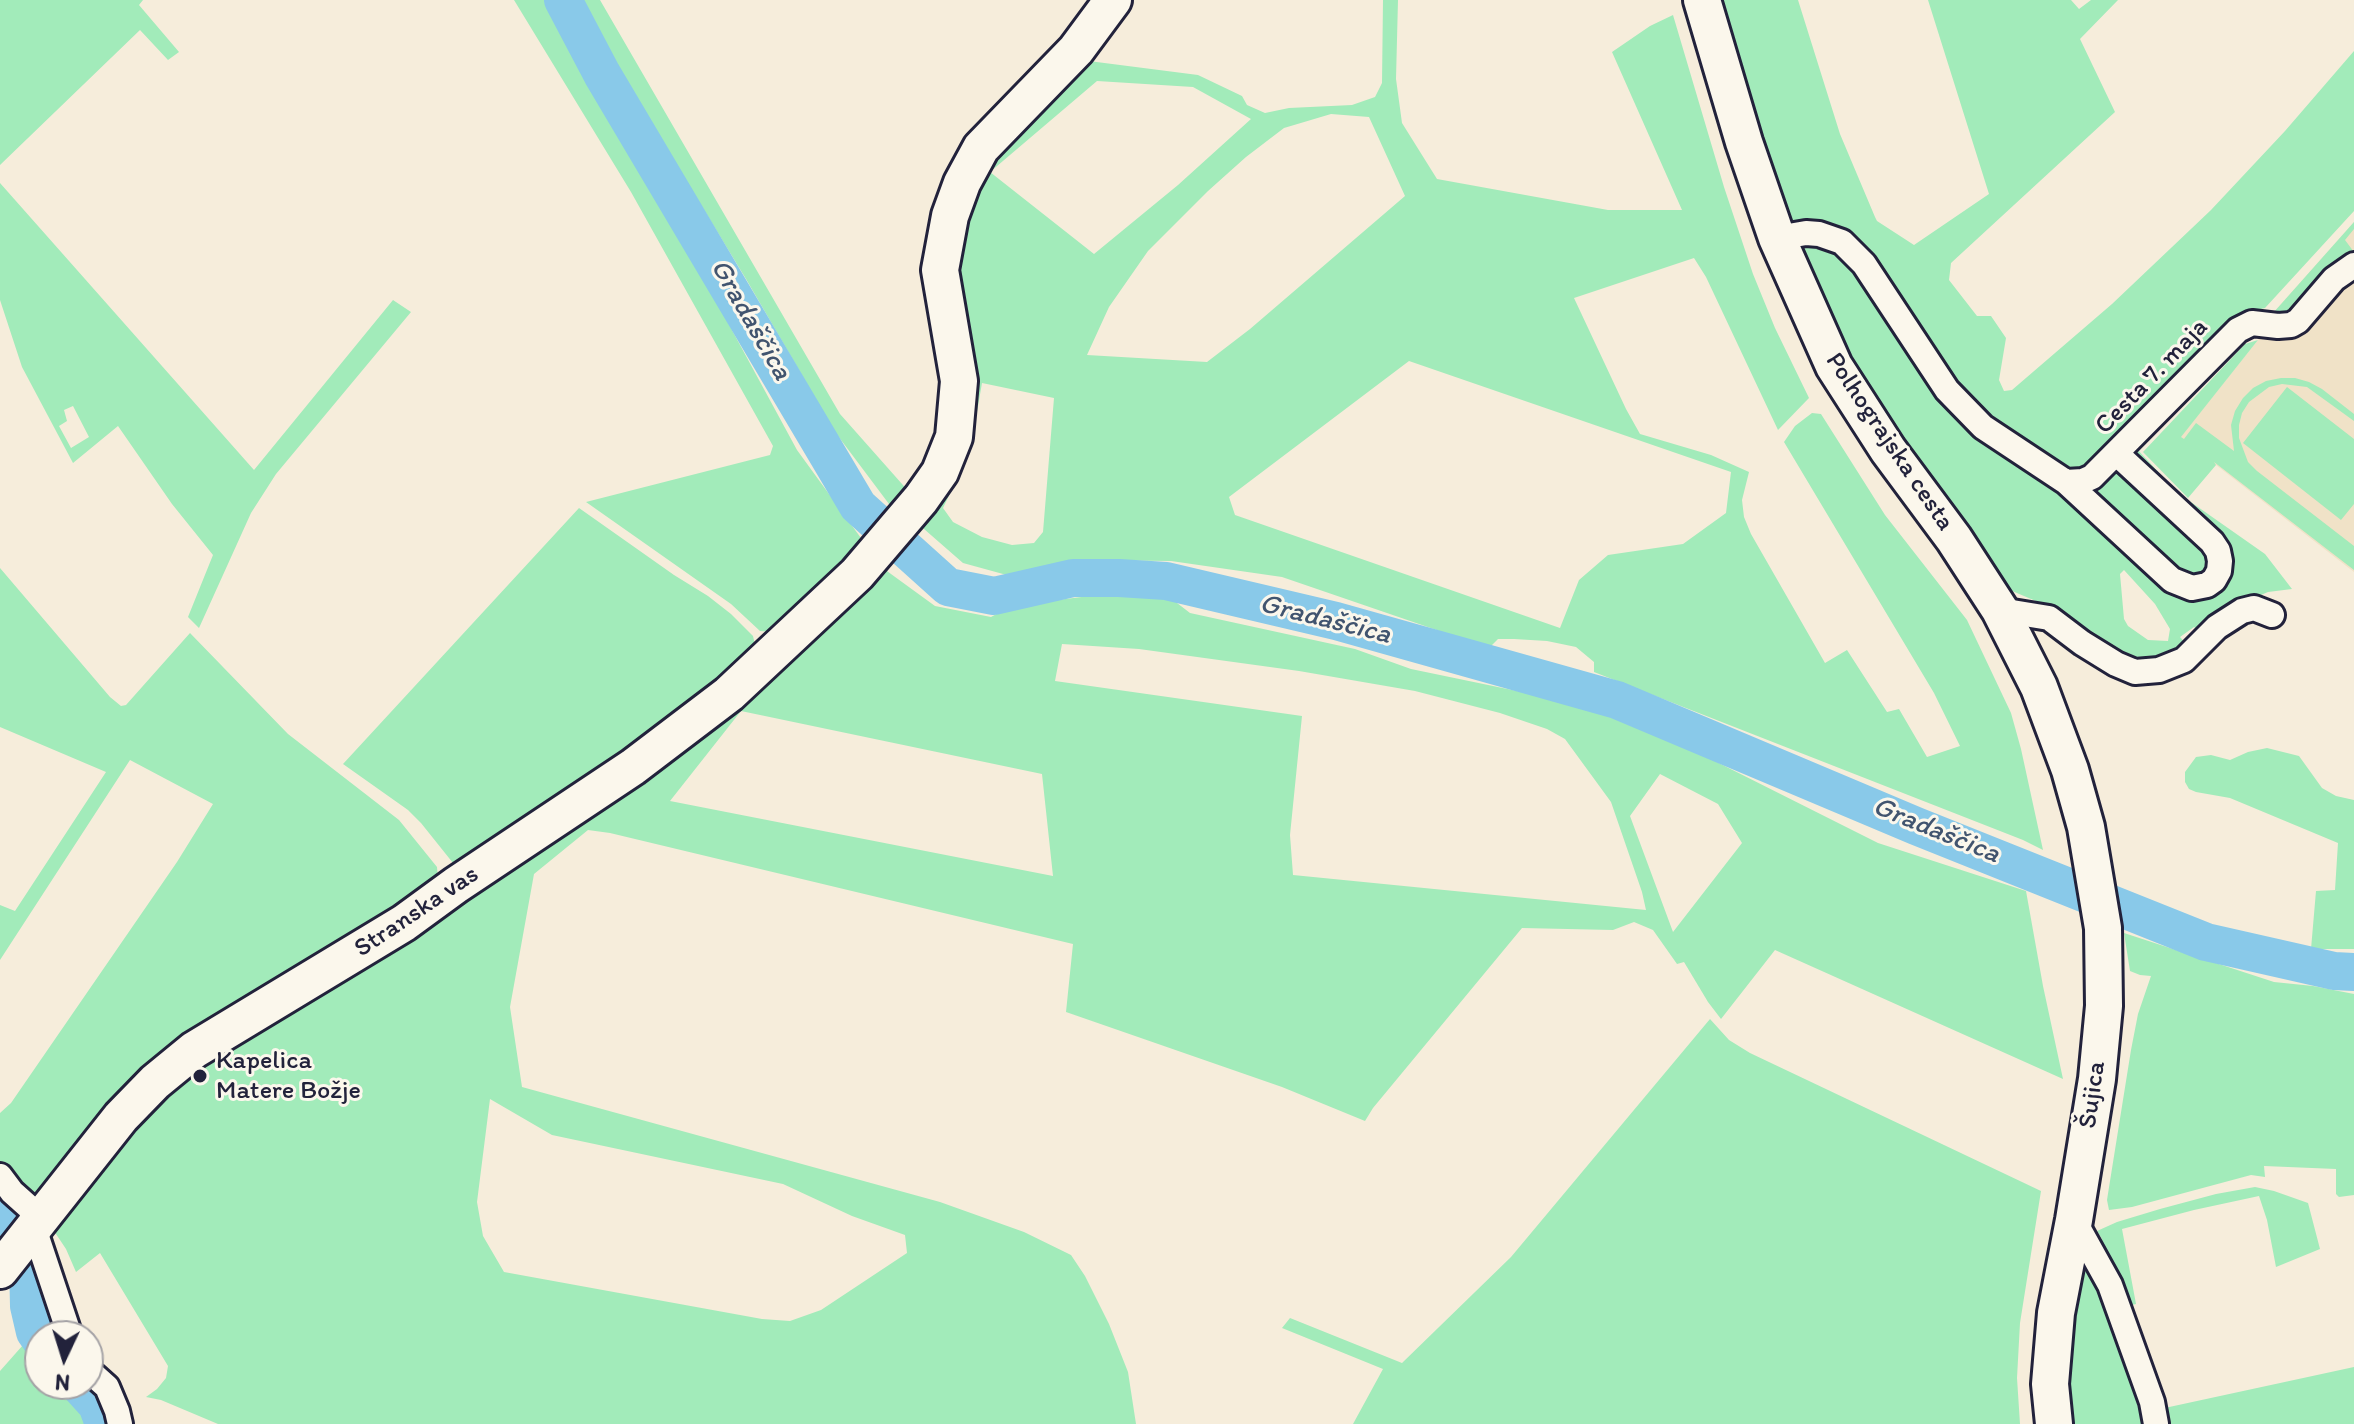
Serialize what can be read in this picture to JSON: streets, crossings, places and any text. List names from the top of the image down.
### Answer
{
  "streets": {
    "street": [
      "Cesta 7. maja",
      "Polhograjska cesta",
      "Stranska vas",
      "Šujica"
    ]
  },
  "crossings": [
    ["Polhograjska cesta", "Šujica"]
  ],
  "water": ["Gradaščica"],
  "places": ["Kapelica Matere Božje"],
  "north": "bottom"
}
